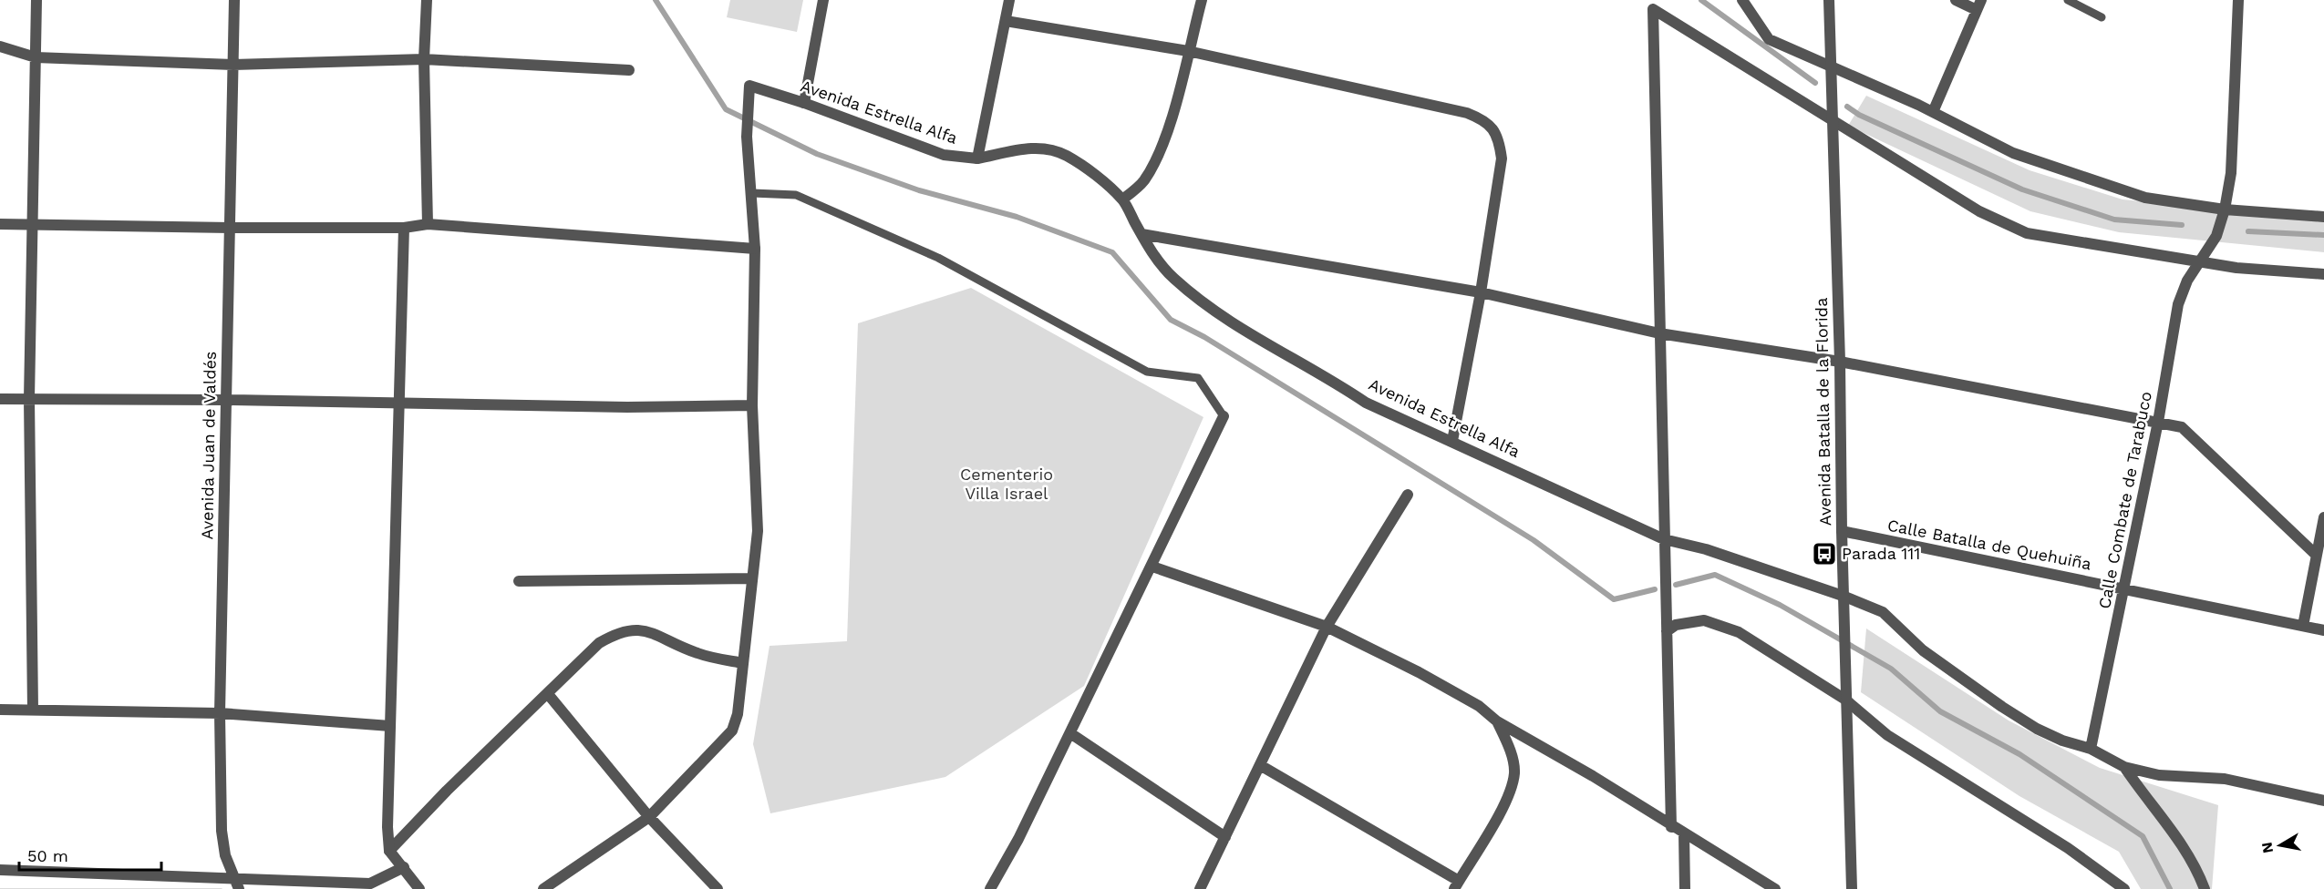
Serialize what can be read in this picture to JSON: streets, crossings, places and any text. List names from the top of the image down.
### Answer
{
  "streets": {
    "street": [
      "Avenida Estrella Alfa",
      "Avenida Batalla de la Florida",
      "Avenida Juan de Valdés",
      "Calle Combate de Tarabuco",
      "Calle Batalla de Quehuiña"
    ]
  },
  "crossings": [
    ["Avenida Estrella Alfa", "Avenida Batalla de la Florida"],
    ["Avenida Estrella Alfa", "Calle Combate de Tarabuco"],
    ["Avenida Batalla de la Florida", "Calle Batalla de Quehuiña"],
    ["Calle Combate de Tarabuco", "Calle Batalla de Quehuiña"]
  ],
  "parks": ["Cementerio Villa Israel"],
  "places": {
    "bus stop": ["Parada 111"]
  },
  "scale_bar": "50 m",
  "north": "left"
}
